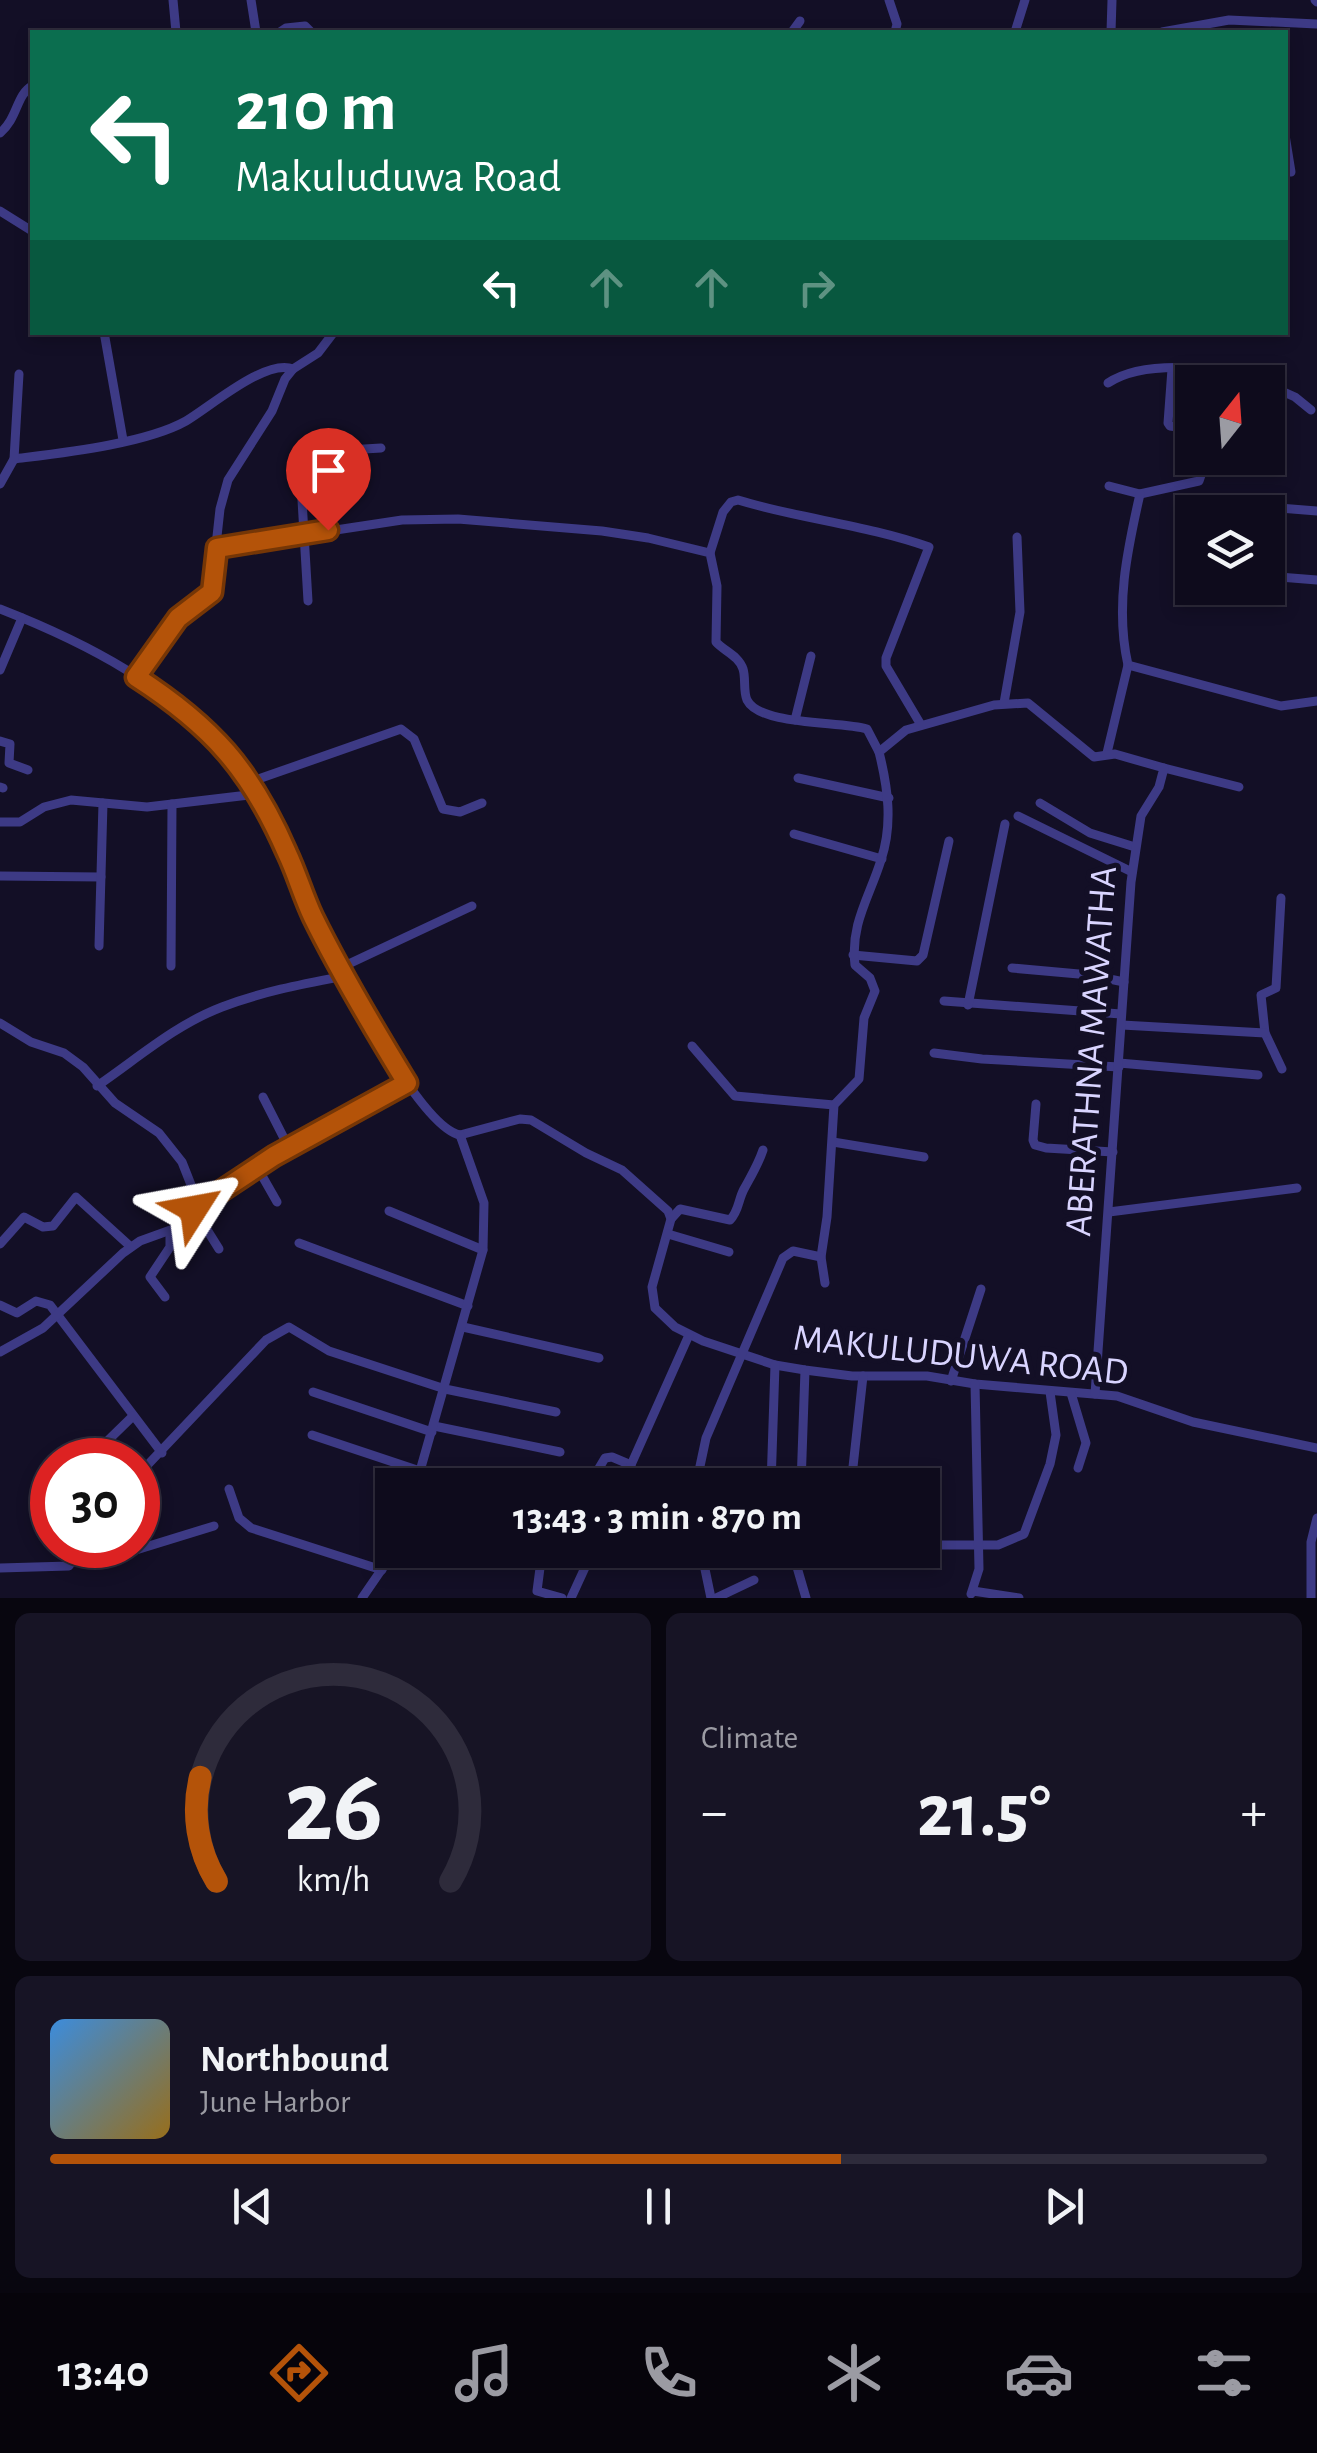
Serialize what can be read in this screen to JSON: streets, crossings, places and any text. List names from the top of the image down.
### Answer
{
  "streets": {
    "street": ["ABERATHNA MAWATHA", "MAKULUDUWA ROAD"]
  },
  "crossings": [
    ["ABERATHNA MAWATHA", "MAKULUDUWA ROAD"]
  ],
  "north": "top",
  "page": {
    "turn": ["210 m", "Makuluduwa Road"],
    "limit": "30",
    "trip": "13:43 · 3 min · 870 m",
    "tile": "Climate",
    "heat": ["−", "21.5°", "+"],
    "song": ["Northbound", "June Harbor"],
    "tabs": "13:40",
    "gauge": ["26", "km/h"]
  }
}
